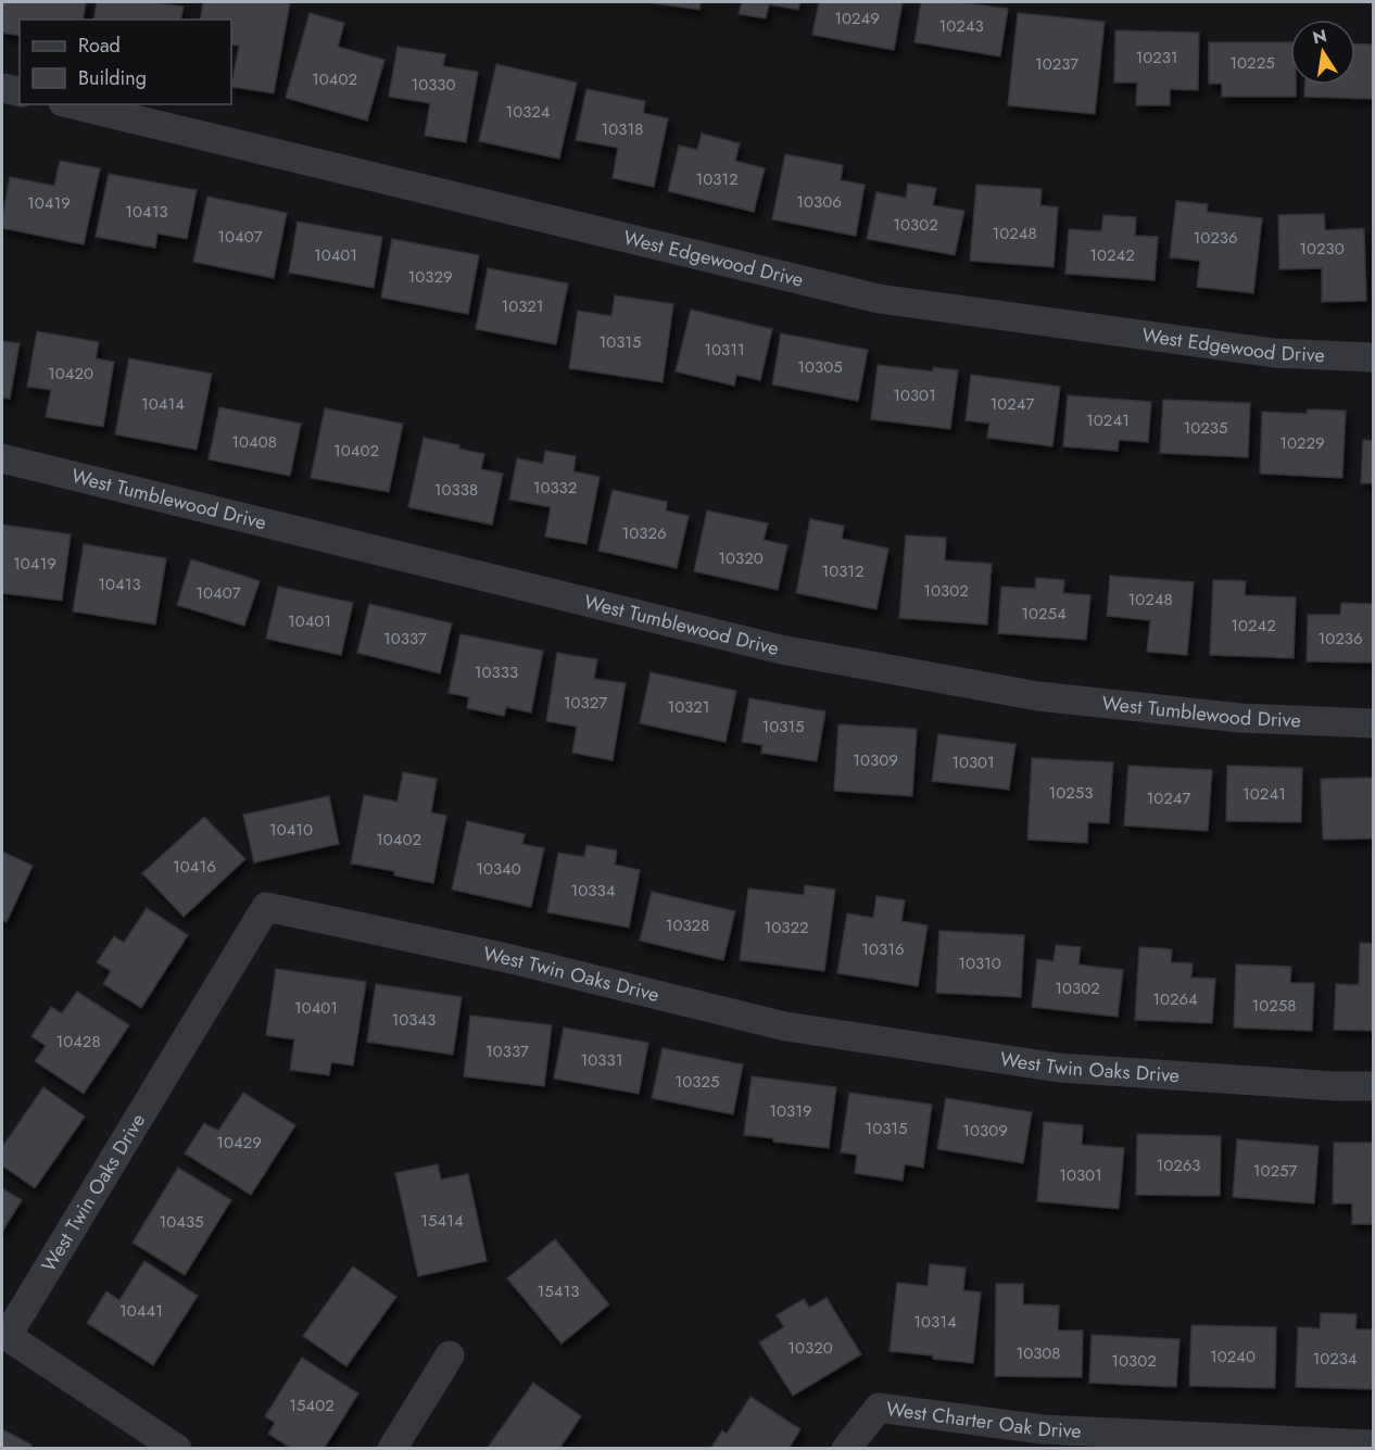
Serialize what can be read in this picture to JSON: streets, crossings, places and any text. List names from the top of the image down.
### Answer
{
  "streets": {
    "street": [
      "West Edgewood Drive",
      "West Tumblewood Drive",
      "West Twin Oaks Drive",
      "West Charter Oak Drive"
    ]
  },
  "house_numbers": [
    "10249",
    "10243",
    "10231",
    "10225",
    "10237",
    "10402",
    "10330",
    "10324",
    "10318",
    "10312",
    "10306",
    "10419",
    "10413",
    "10302",
    "10248",
    "10407",
    "10236",
    "10230",
    "10401",
    "10242",
    "10329",
    "10321",
    "10315",
    "10311",
    "10305",
    "10420",
    "10301",
    "10414",
    "10247",
    "10241",
    "10235",
    "10408",
    "10229",
    "10402",
    "10332",
    "10338",
    "10326",
    "10320",
    "10419",
    "10312",
    "10413",
    "10302",
    "10407",
    "10248",
    "10254",
    "10401",
    "10242",
    "10337",
    "10236",
    "10333",
    "10327",
    "10321",
    "10315",
    "10309",
    "10301",
    "10253",
    "10241",
    "10247",
    "10410",
    "10402",
    "10416",
    "10340",
    "10334",
    "10328",
    "10322",
    "10316",
    "10310",
    "10302",
    "10264",
    "10258",
    "10401",
    "10343",
    "10428",
    "10337",
    "10331",
    "10325",
    "10319",
    "10315",
    "10309",
    "10429",
    "10263",
    "10257",
    "10301",
    "15414",
    "10435",
    "15413",
    "10441",
    "10314",
    "10320",
    "10308",
    "10240",
    "10234",
    "10302",
    "15402"
  ],
  "legend": ["Road", "Building"],
  "north": "top"
}
